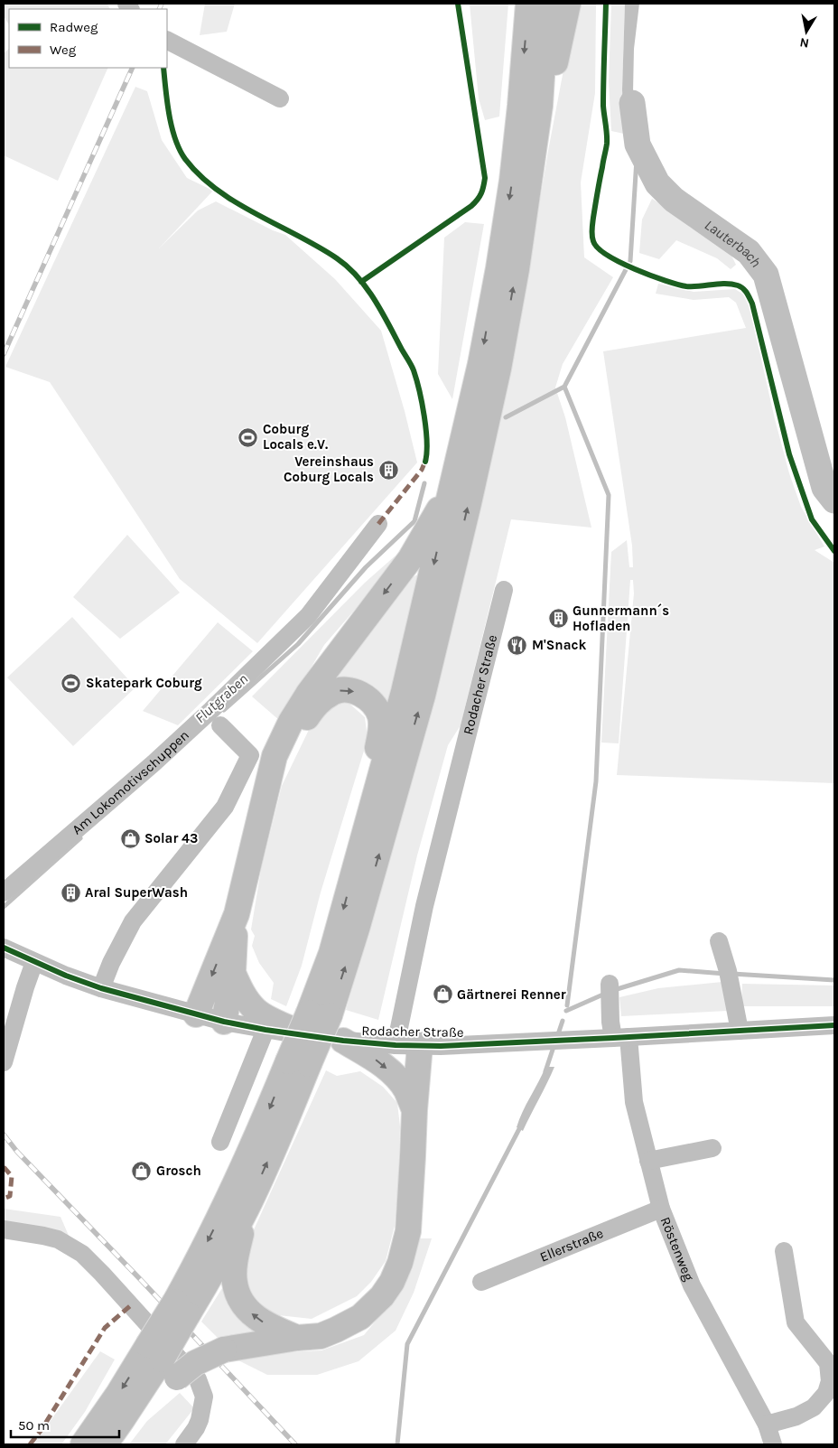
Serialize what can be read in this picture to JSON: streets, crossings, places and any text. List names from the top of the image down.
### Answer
{
  "streets": {
    "street": [
      "Rodacher Straße",
      "Am Lokomotivschuppen",
      "Ellerstraße",
      "Röstenweg"
    ]
  },
  "crossings": [
    ["Rodacher Straße", "Röstenweg"],
    ["Ellerstraße", "Röstenweg"]
  ],
  "water": ["Lauterbach", "Flutgraben"],
  "places": {
    "sports": ["Coburg Locals e.V.", "Skatepark Coburg"],
    "building": ["Vereinshaus Coburg Locals", "Gunnermann´s Hofladen", "Aral SuperWash"],
    "restaurant": ["M'Snack"],
    "shop": ["Solar 43", "Gärtnerei Renner", "Grosch"]
  },
  "legend": ["Radweg", "Weg"],
  "scale_bar": "50 m",
  "north": "bottom"
}
